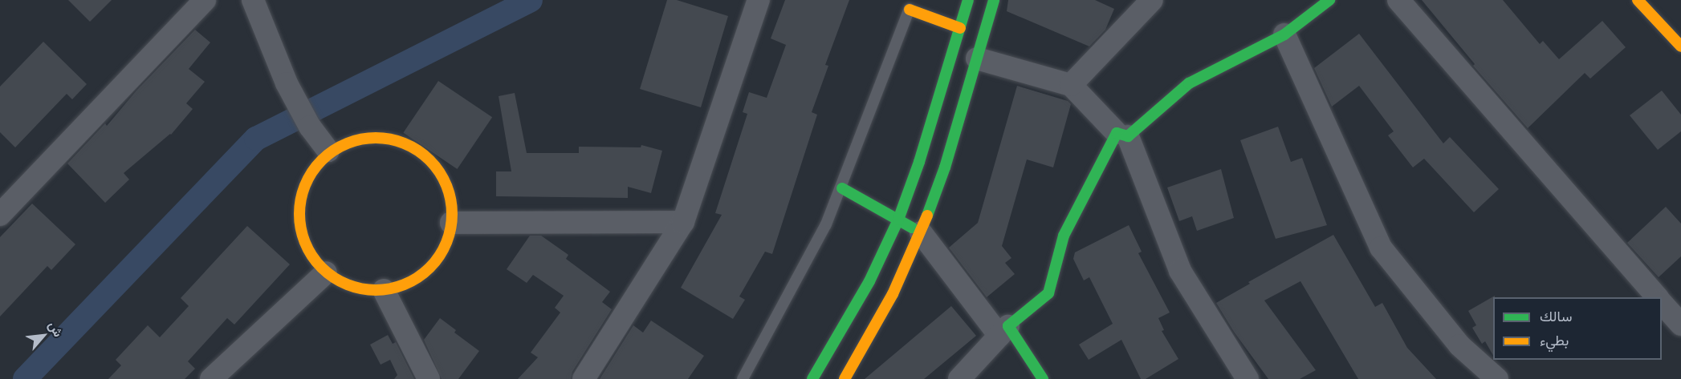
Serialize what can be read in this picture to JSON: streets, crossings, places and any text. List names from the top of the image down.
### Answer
{
  "legend": ["سالك", "بطيء"],
  "north": "top right"
}
